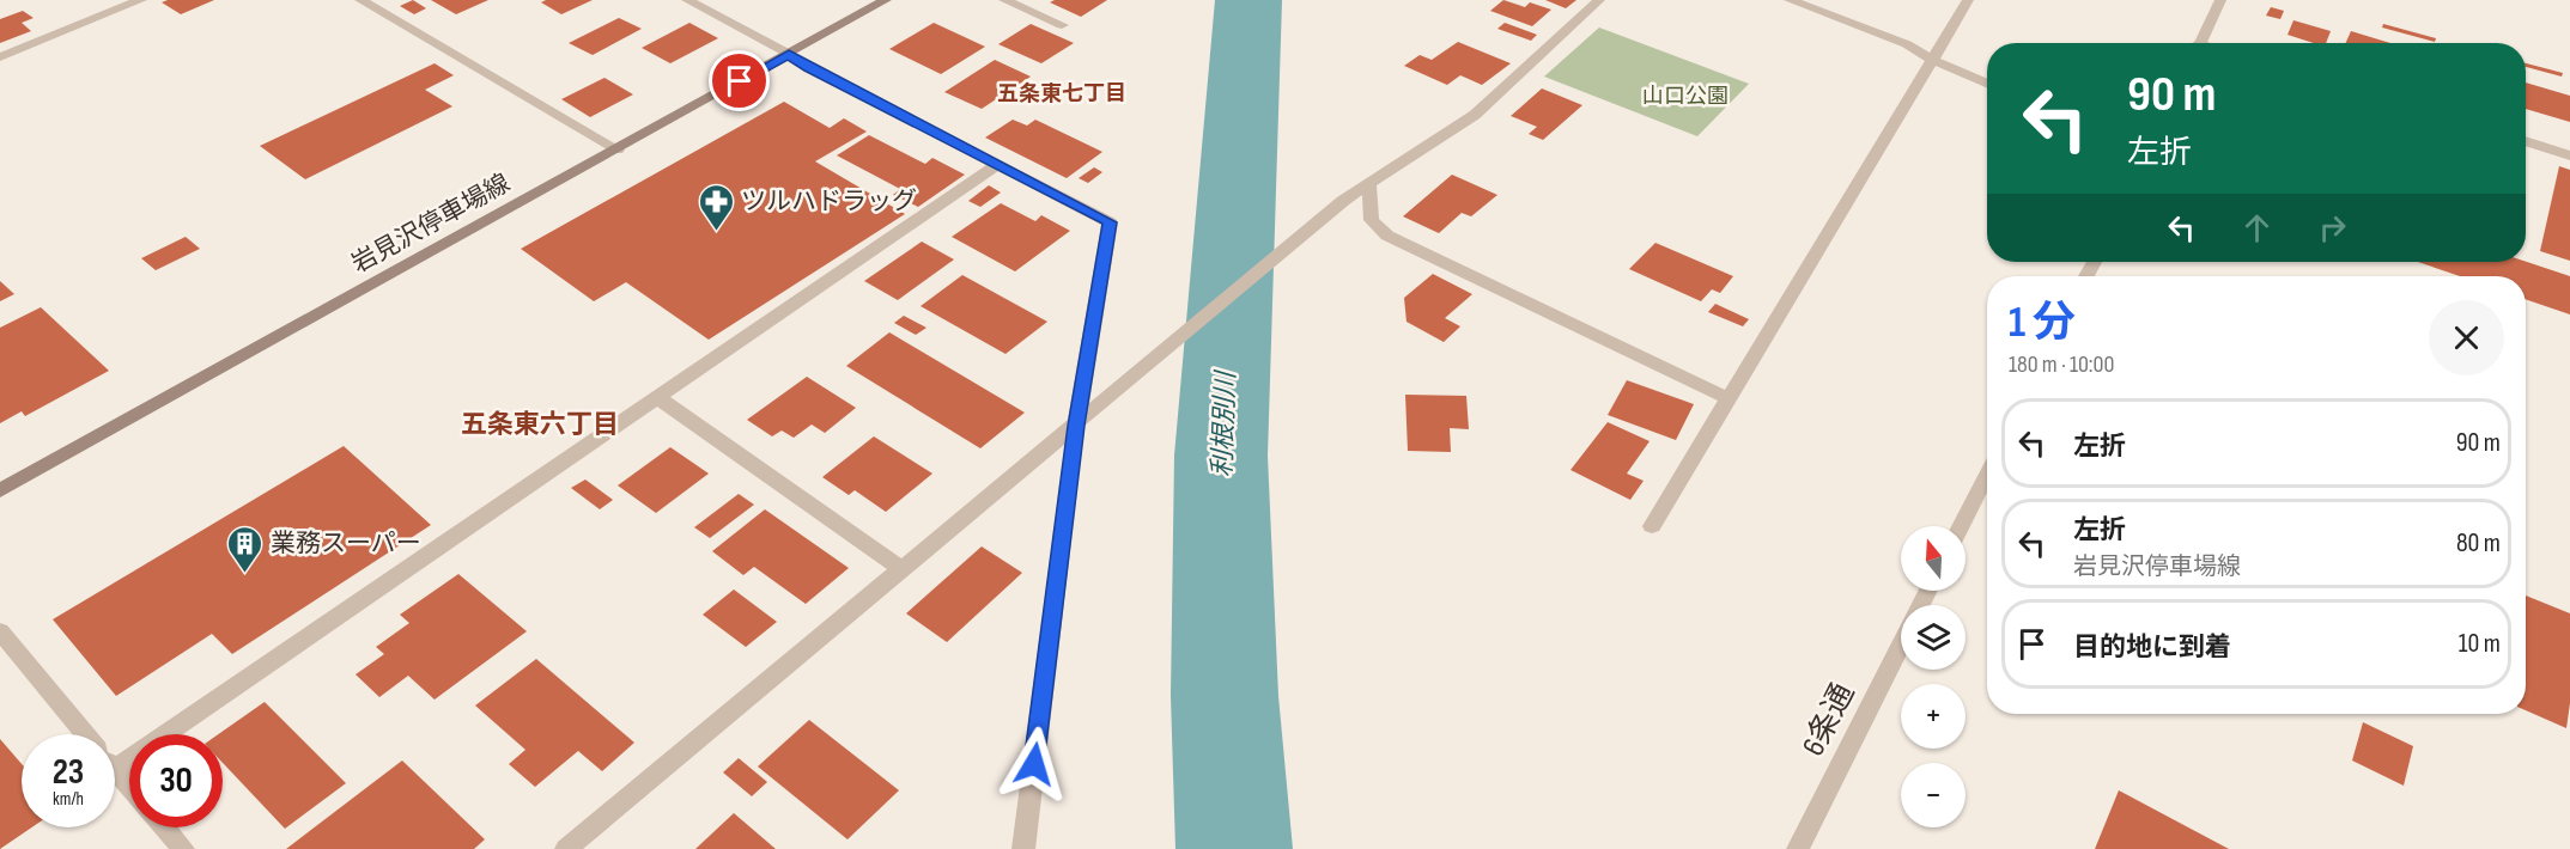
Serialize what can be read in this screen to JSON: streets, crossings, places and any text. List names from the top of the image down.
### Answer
{
  "streets": {
    "main road": ["岩見沢停車場線"],
    "street": ["6条通"]
  },
  "districts": ["五条東七丁目", "五条東六丁目"],
  "water": ["利根別川"],
  "parks": ["山口公園"],
  "places": {
    "pharmacy": ["ツルハドラッグ"],
    "building": ["業務スーパー"]
  },
  "north": "top",
  "page": {
    "turn": ["90 m", "左折"],
    "heading": ["1 分", "180 m · 10:00"],
    "list": [
      {
        "name": "左折",
        "value": "90 m"
      },
      {
        "name": "左折",
        "note": "岩見沢停車場線",
        "value": "80 m"
      },
      {
        "name": "目的地に到着",
        "value": "10 m"
      }
    ],
    "map_buttons": ["+", "−"],
    "speed": "23 km/h",
    "limit": "30"
  }
}
